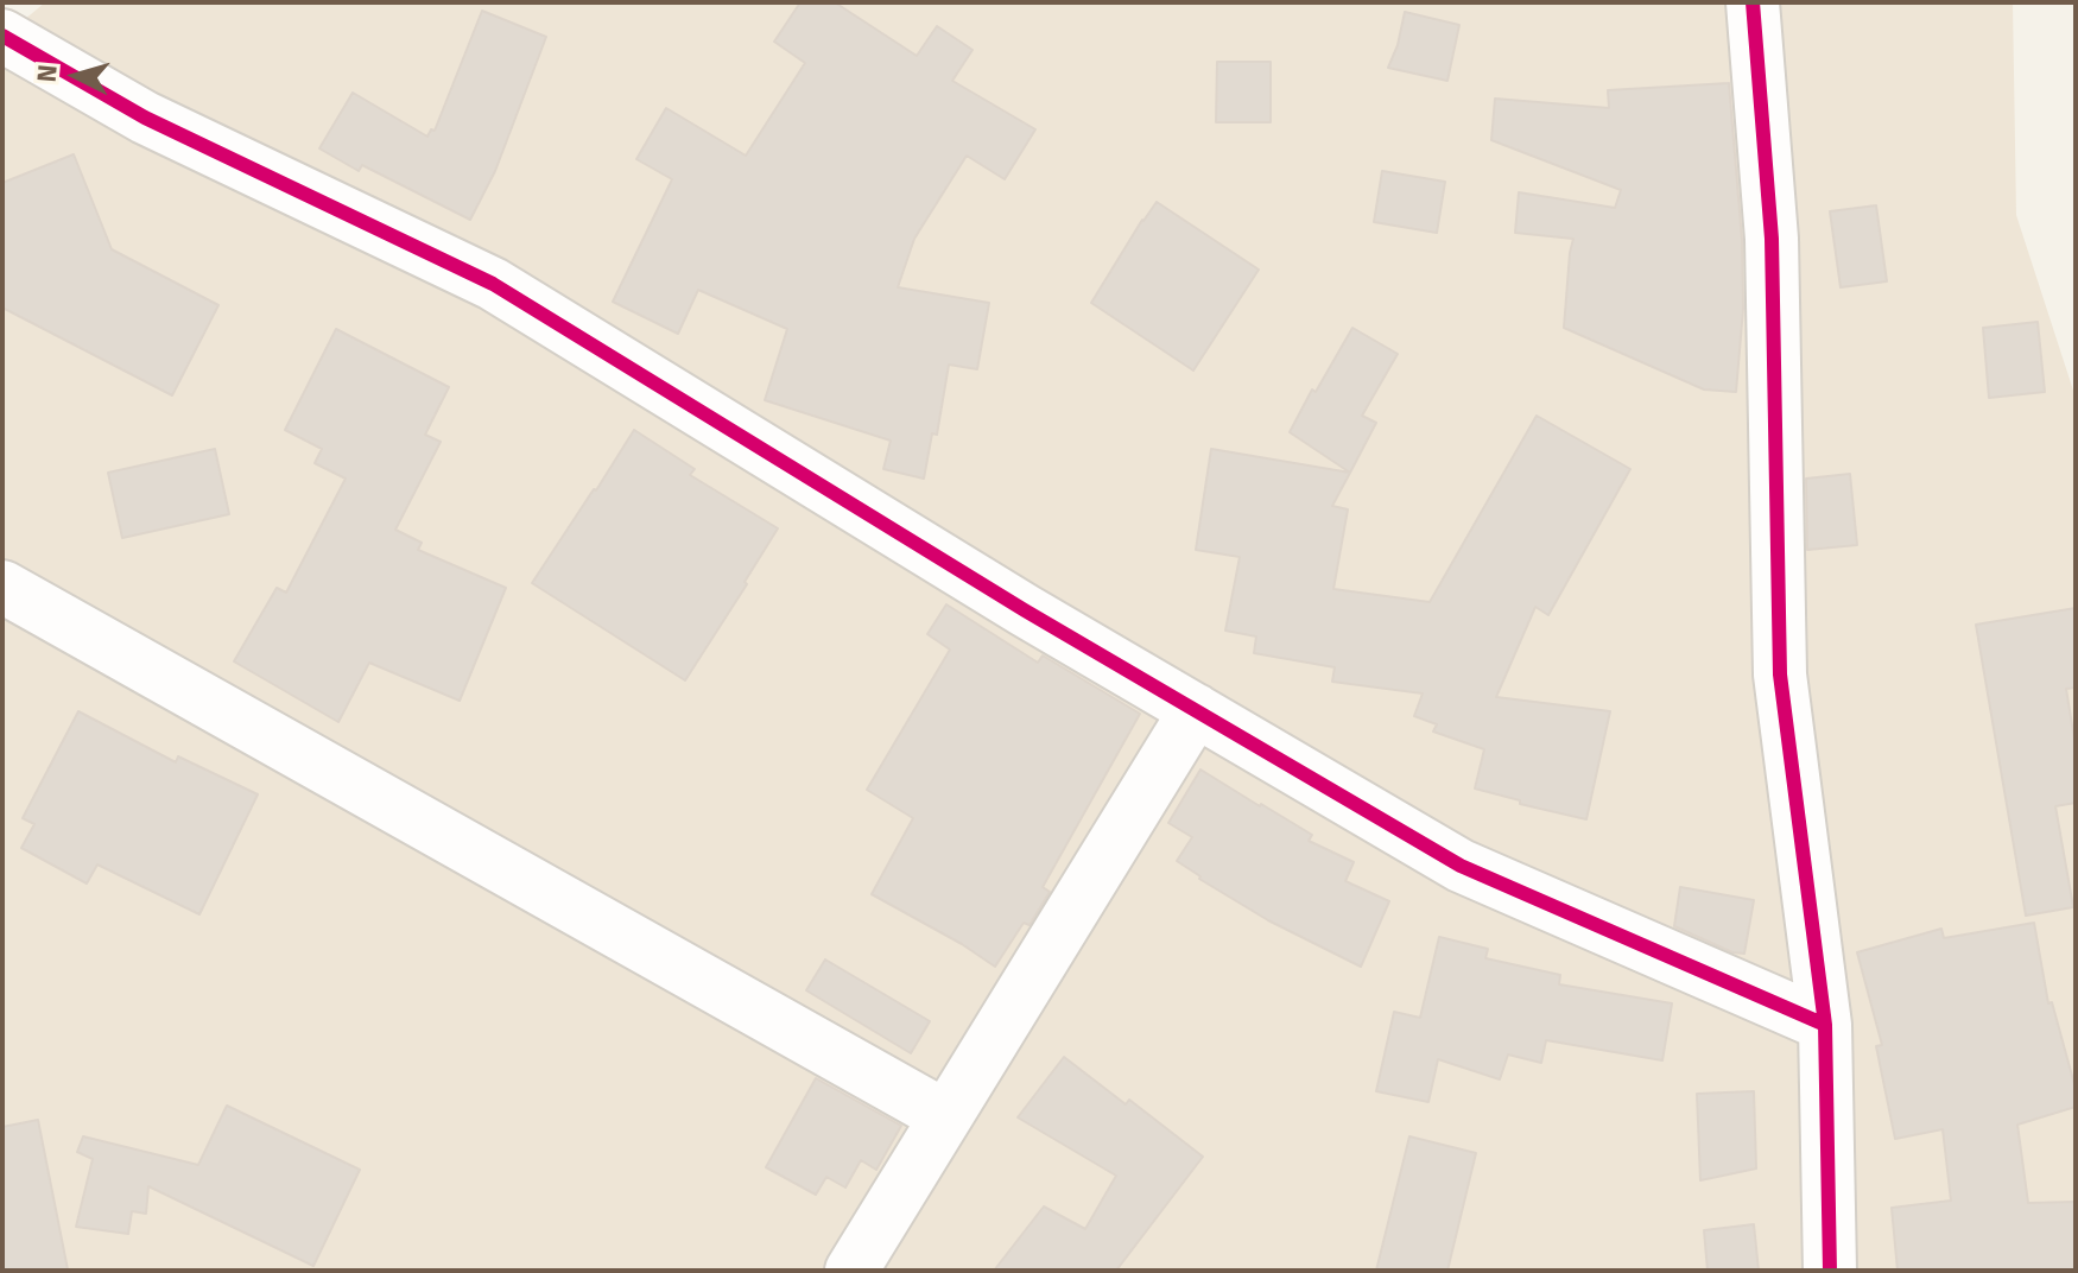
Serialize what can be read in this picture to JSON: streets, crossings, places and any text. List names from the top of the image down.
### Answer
{
  "north": "left"
}
